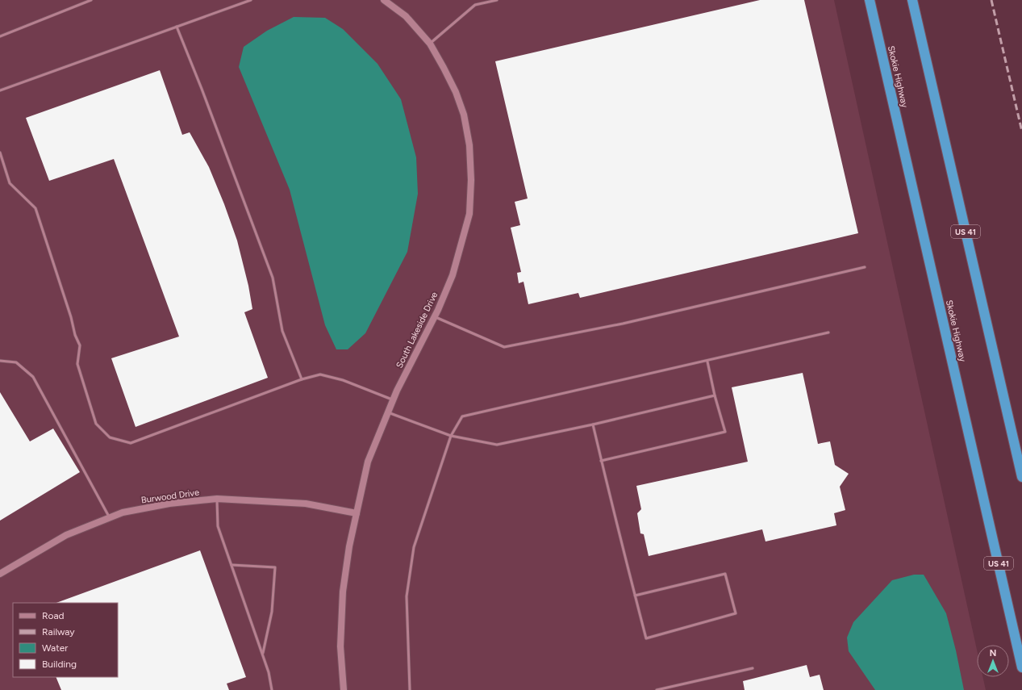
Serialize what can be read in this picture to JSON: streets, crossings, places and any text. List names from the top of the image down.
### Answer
{
  "streets": {
    "highway": ["Skokie Highway", "US 41"],
    "street": ["South Lakeside Drive", "Burwood Drive"]
  },
  "crossings": [
    ["South Lakeside Drive", "Burwood Drive"]
  ],
  "legend": [
    "Road",
    "Railway",
    "Water",
    "Building"
  ],
  "north": "top"
}
